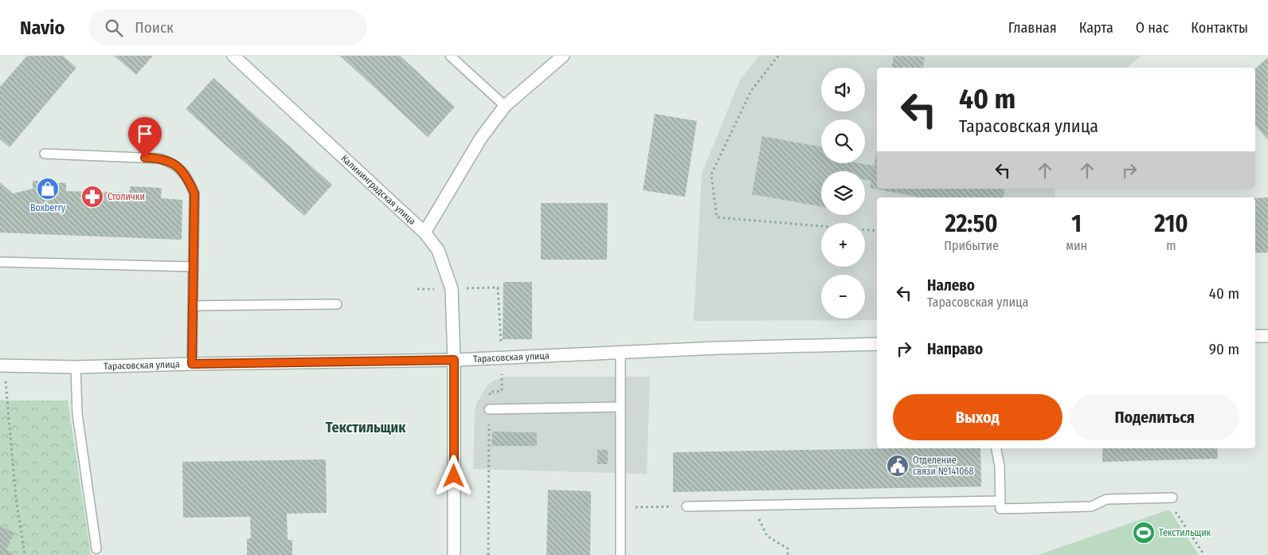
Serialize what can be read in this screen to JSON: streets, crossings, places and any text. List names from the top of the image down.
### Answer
{
  "streets": {
    "street": ["Калининградская улица", "Тарасовская улица"]
  },
  "crossings": [
    ["Калининградская улица", "Тарасовская улица"]
  ],
  "districts": ["Текстильщик"],
  "places": {
    "shop": ["Boxberry"],
    "pharmacy": ["Столички"],
    "public building": ["Отделение связи №141068"],
    "sports": ["Текстильщик"]
  },
  "page": {
    "header": "Navio",
    "search": "Поиск",
    "nav": [
      "Главная",
      "Карта",
      "О нас",
      "Контакты"
    ],
    "map_buttons": ["+", "−"],
    "turn": ["40 m", "Тарасовская улица"],
    "eta": [
      "22:50",
      "Прибытие",
      "1",
      "мин",
      "210",
      "m"
    ],
    "list": [
      {
        "name": "Налево",
        "note": "Тарасовская улица",
        "value": "40 m"
      },
      {
        "name": "Направо",
        "value": "90 m"
      }
    ],
    "buttons": ["Выход", "Поделиться"]
  }
}
